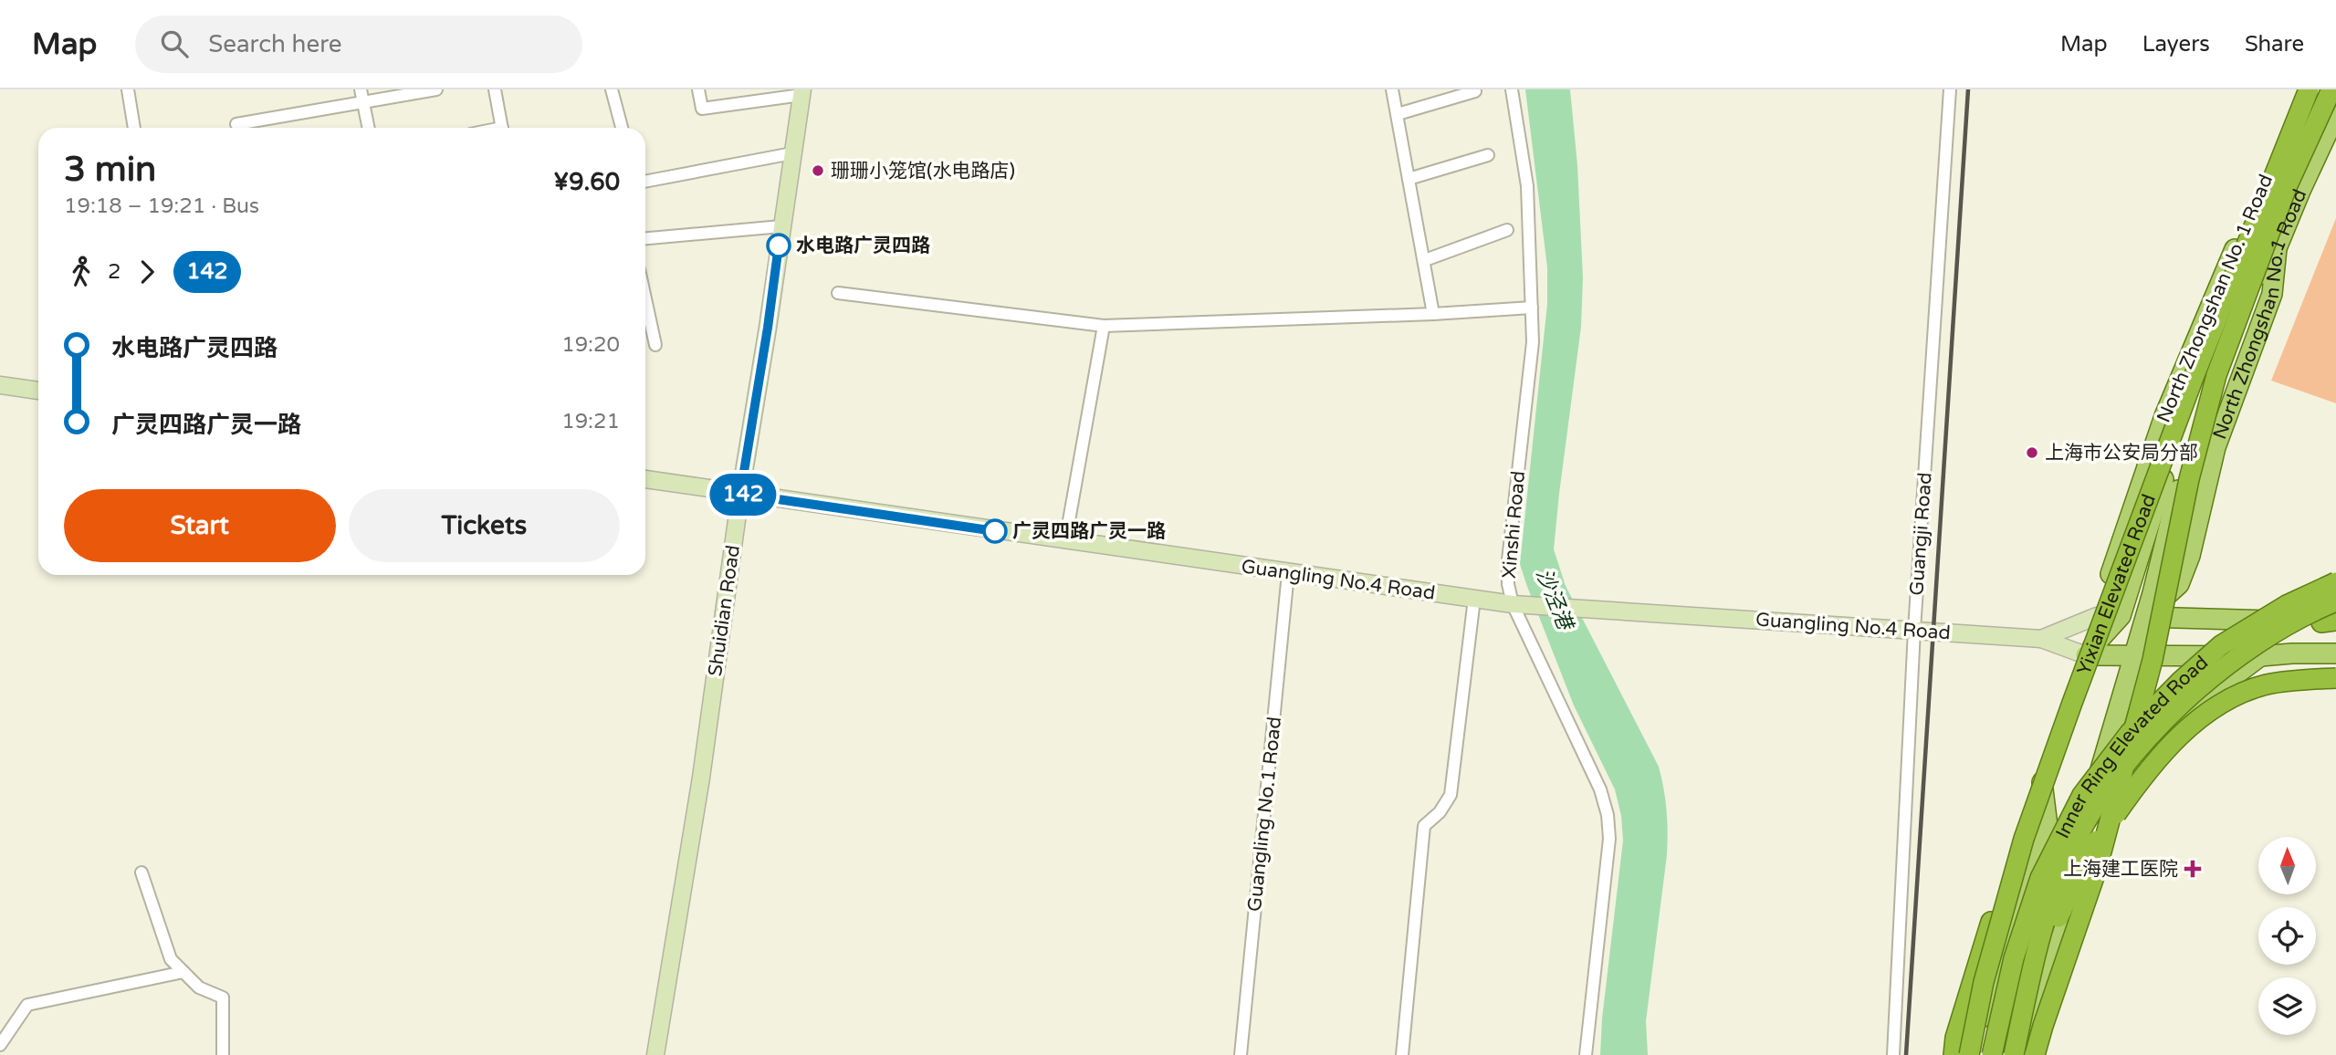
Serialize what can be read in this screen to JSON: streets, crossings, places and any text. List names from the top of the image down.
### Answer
{
  "streets": {
    "highway": ["Yixian Elevated Road", "Inner Ring Elevated Road"],
    "main road": [
      "North Zhongshan No. 1 Road",
      "North Zhongshan No.1 Road",
      "Guangling No.4 Road",
      "Shuidian Road"
    ],
    "street": ["Xinshi Road", "Guangji Road", "Guangling No.1 Road"]
  },
  "crossings": [
    ["North Zhongshan No. 1 Road", "Yixian Elevated Road"],
    ["Xinshi Road", "Guangling No.4 Road"],
    ["Guangji Road", "Guangling No.4 Road"],
    ["Guangling No.4 Road", "Shuidian Road"],
    ["Guangling No.4 Road", "Guangling No.1 Road"]
  ],
  "water": ["沙泾港"],
  "places": {
    "other": [
      "珊珊小笼馆(水电路店)",
      "水电路广灵四路",
      "上海市公安局分部",
      "广灵四路广灵一路"
    ],
    "health": ["上海建工医院"]
  },
  "lines": ["bus line 142"],
  "north": "top",
  "page": {
    "header": "Map",
    "search": "Search here",
    "nav": ["Map", "Layers", "Share"],
    "on_map": "142",
    "heading": ["3 min", "19:18 – 19:21 · Bus", "¥9.60"],
    "legs": ["2", "142"],
    "list": [
      {
        "name": "水电路广灵四路",
        "value": "19:20"
      },
      {
        "name": "广灵四路广灵一路",
        "value": "19:21"
      }
    ],
    "buttons": ["Start", "Tickets"]
  }
}
